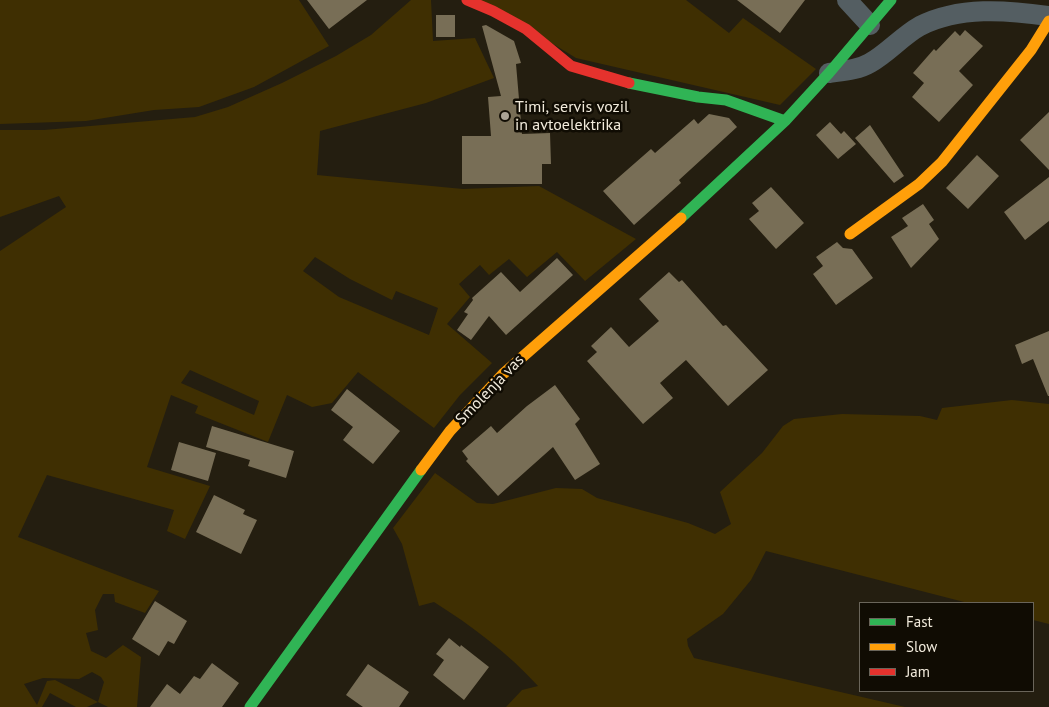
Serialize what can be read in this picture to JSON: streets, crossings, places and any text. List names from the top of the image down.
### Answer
{
  "streets": {
    "main road": ["Smolenja vas"]
  },
  "places": ["Timi, servis vozil in avtoelektrika"],
  "legend": ["Fast", "Slow", "Jam"]
}
